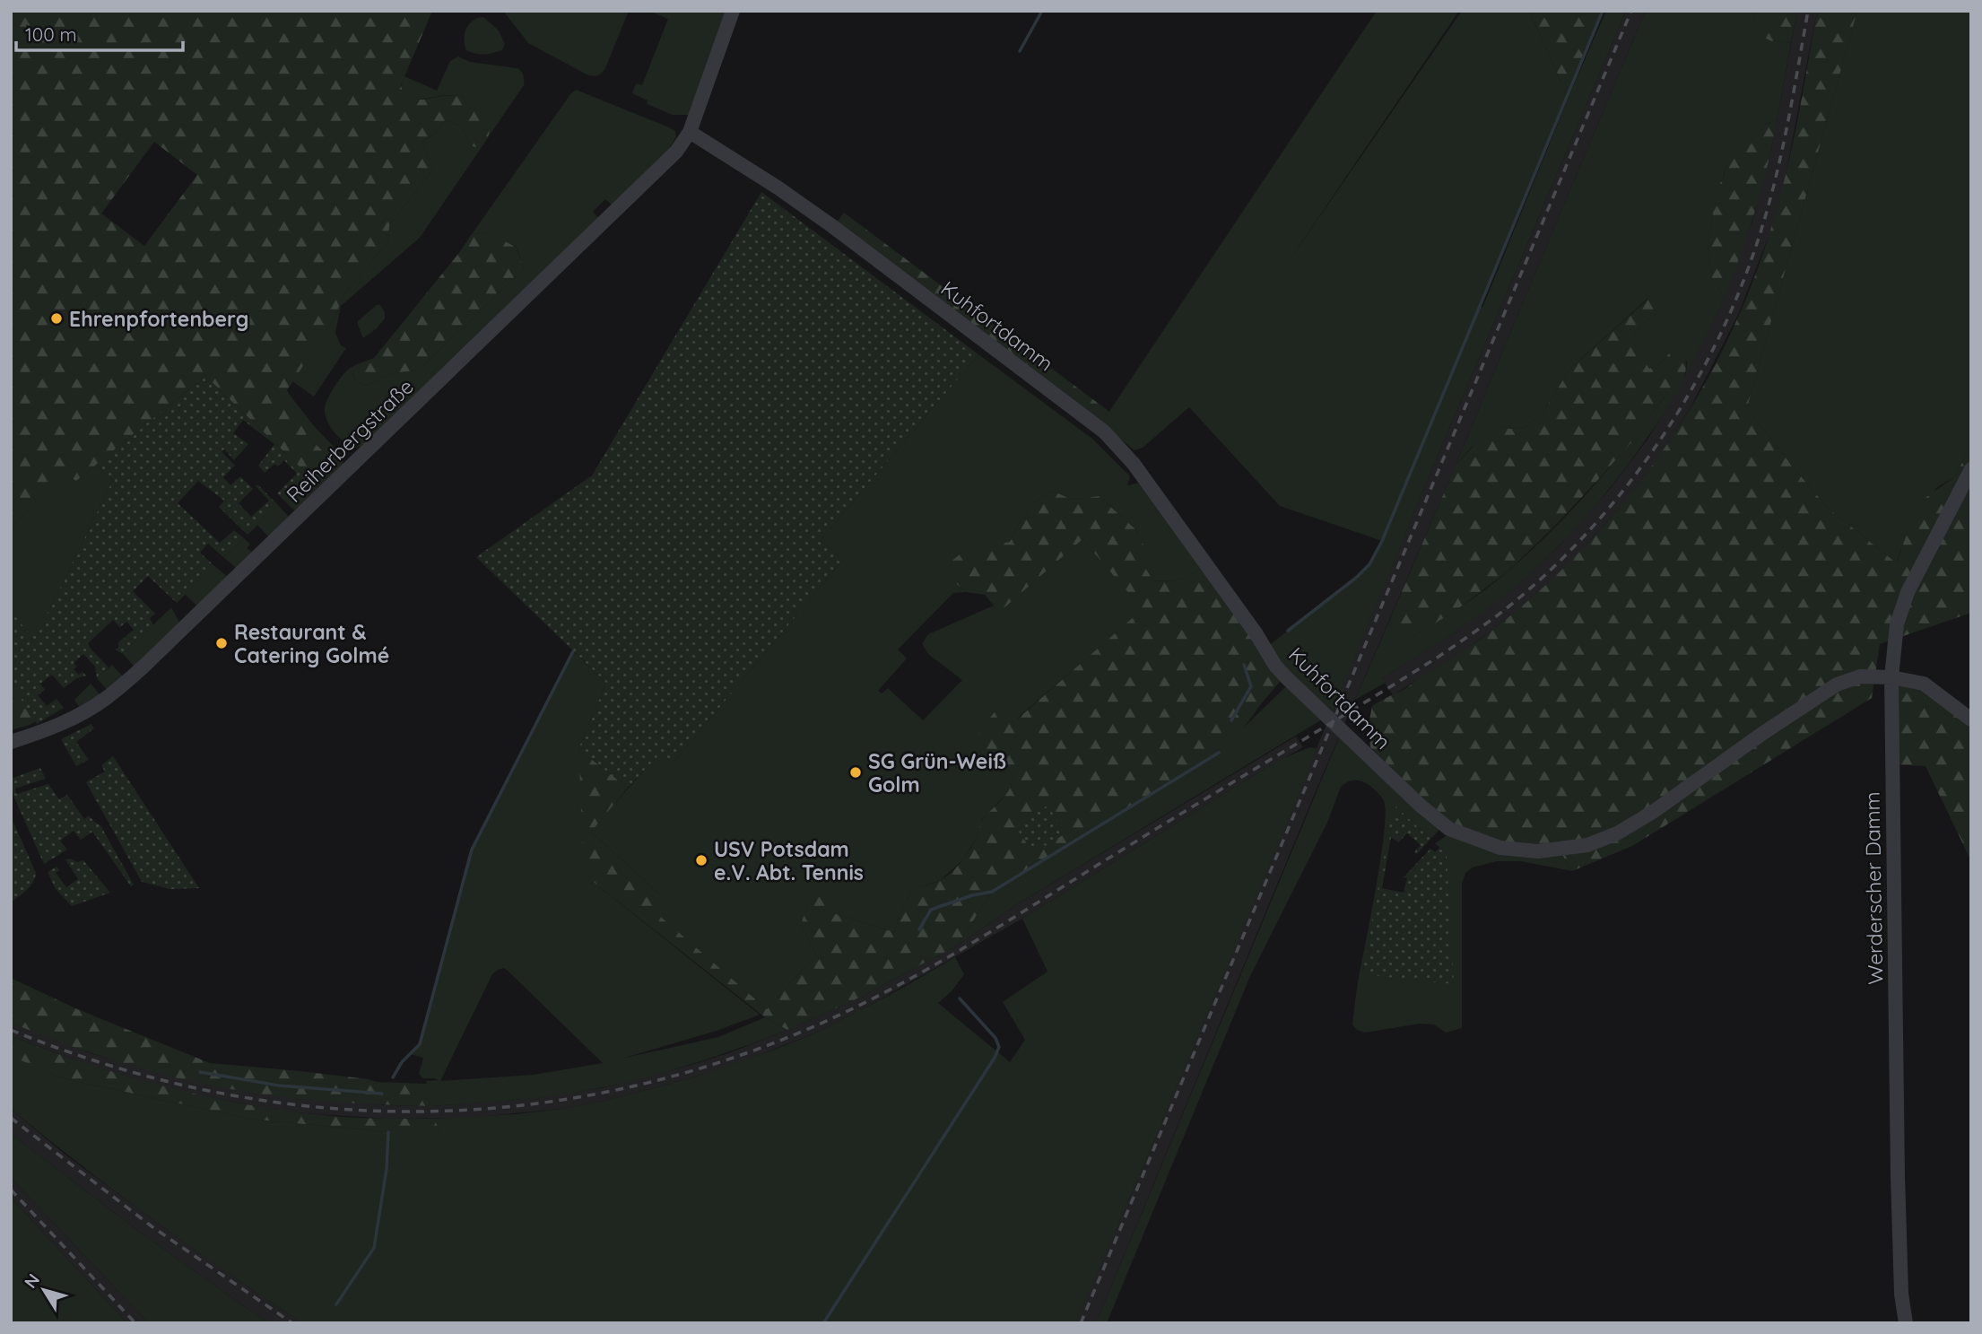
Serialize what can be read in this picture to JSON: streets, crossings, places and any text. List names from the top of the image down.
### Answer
{
  "streets": {
    "street": ["Kuhfortdamm", "Reiherbergstraße", "Werderscher Damm"]
  },
  "crossings": [
    ["Kuhfortdamm", "Reiherbergstraße"],
    ["Kuhfortdamm", "Werderscher Damm"]
  ],
  "places": [
    "Ehrenpfortenberg",
    "Restaurant & Catering Golmé",
    "SG Grün-Weiß Golm",
    "USV Potsdam e.V. Abt. Tennis"
  ],
  "scale_bar": "100 m",
  "north": "top left"
}
